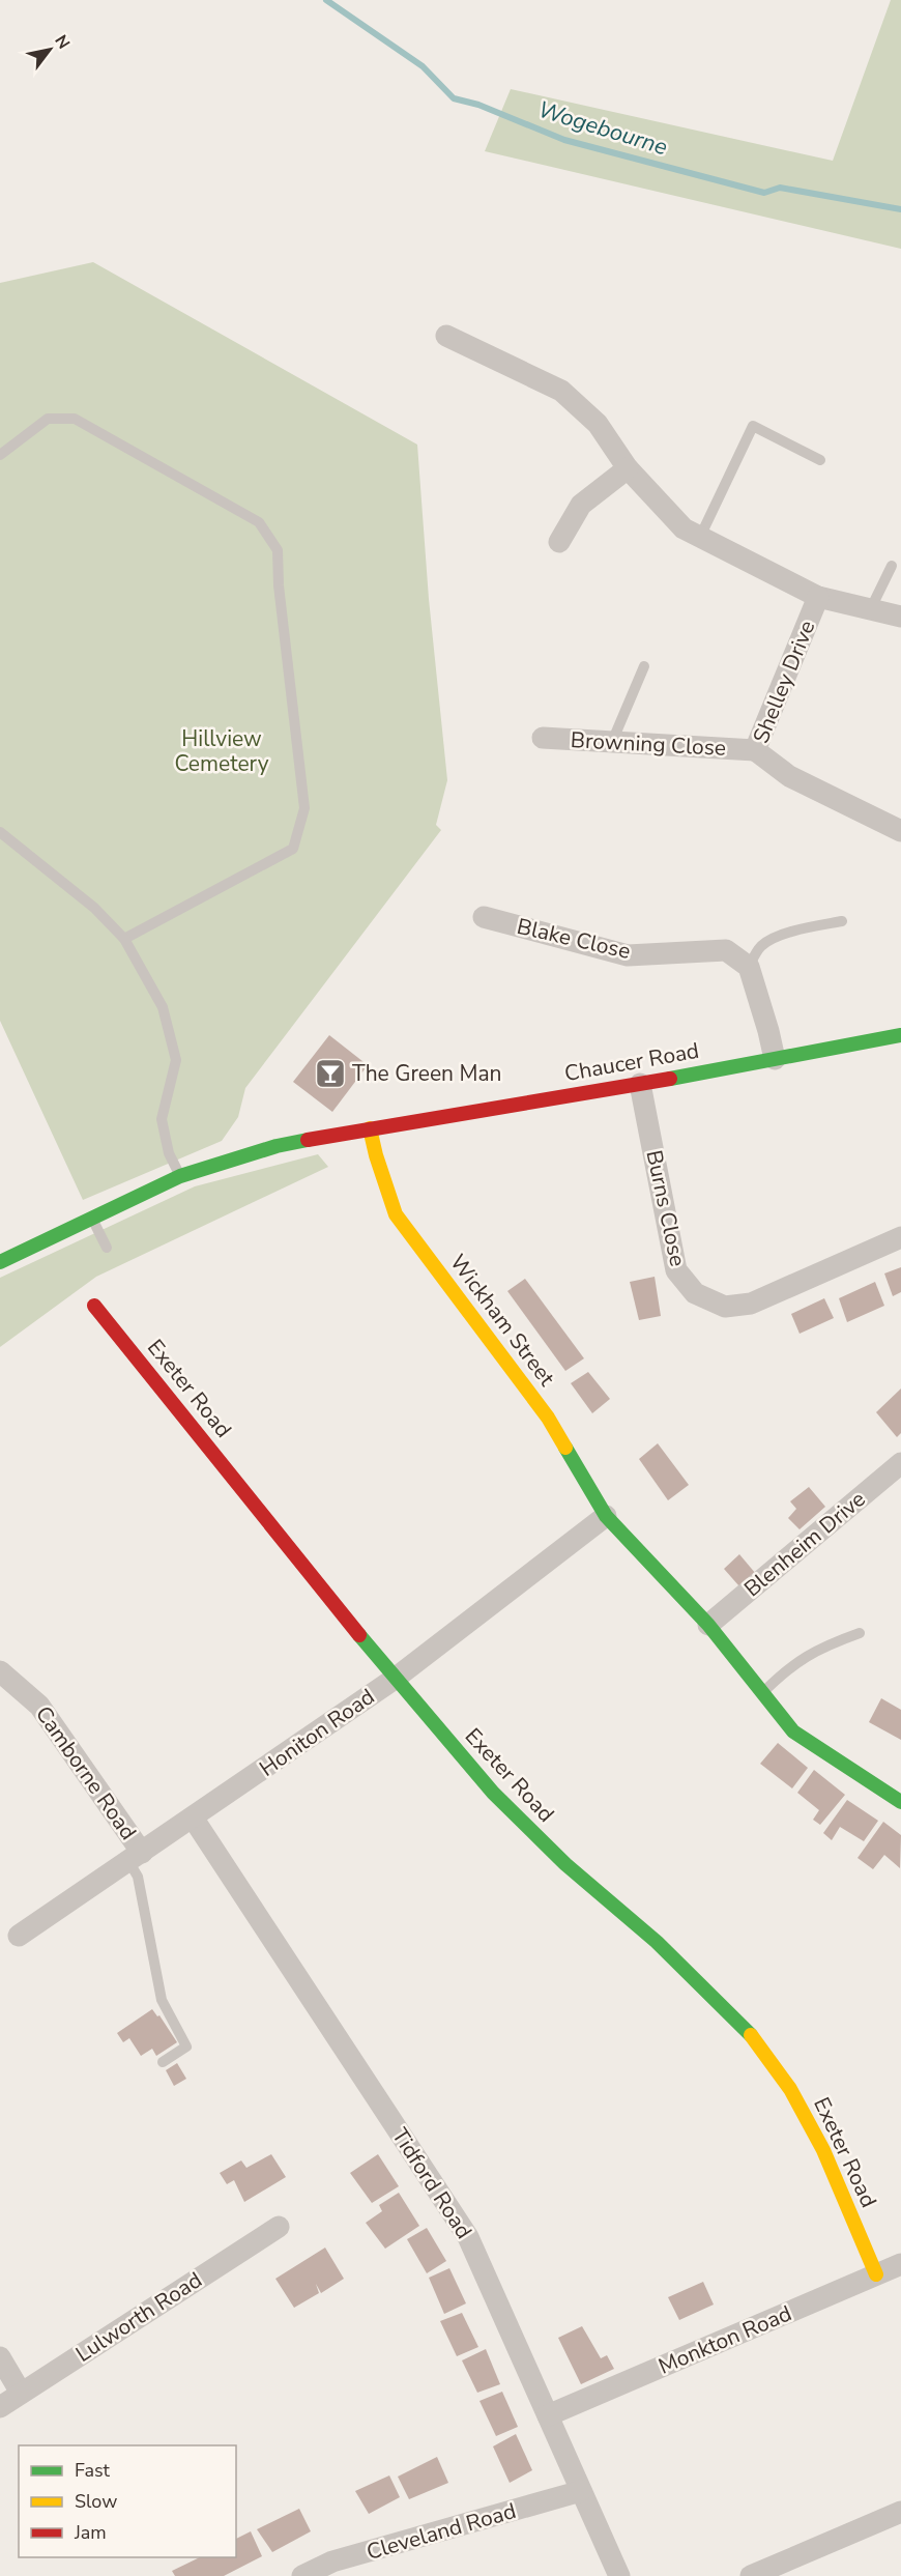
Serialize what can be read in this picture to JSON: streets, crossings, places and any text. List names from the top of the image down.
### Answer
{
  "streets": {
    "street": [
      "Shelley Drive",
      "Browning Close",
      "Blake Close",
      "Chaucer Road",
      "Burns Close",
      "Wickham Street",
      "Exeter Road",
      "Blenheim Drive",
      "Honiton Road",
      "Camborne Road",
      "Tidford Road",
      "Lulworth Road",
      "Monkton Road",
      "Cleveland Road"
    ]
  },
  "crossings": [
    ["Shelley Drive", "Browning Close"],
    ["Chaucer Road", "Burns Close"],
    ["Chaucer Road", "Wickham Street"],
    ["Wickham Street", "Blenheim Drive"],
    ["Wickham Street", "Honiton Road"],
    ["Exeter Road", "Honiton Road"],
    ["Exeter Road", "Monkton Road"],
    ["Honiton Road", "Camborne Road"],
    ["Honiton Road", "Tidford Road"],
    ["Tidford Road", "Monkton Road"],
    ["Tidford Road", "Cleveland Road"]
  ],
  "water": ["Wogebourne"],
  "parks": ["Hillview Cemetery"],
  "places": {
    "bar": ["The Green Man"]
  },
  "legend": ["Fast", "Slow", "Jam"],
  "north": "top right"
}
